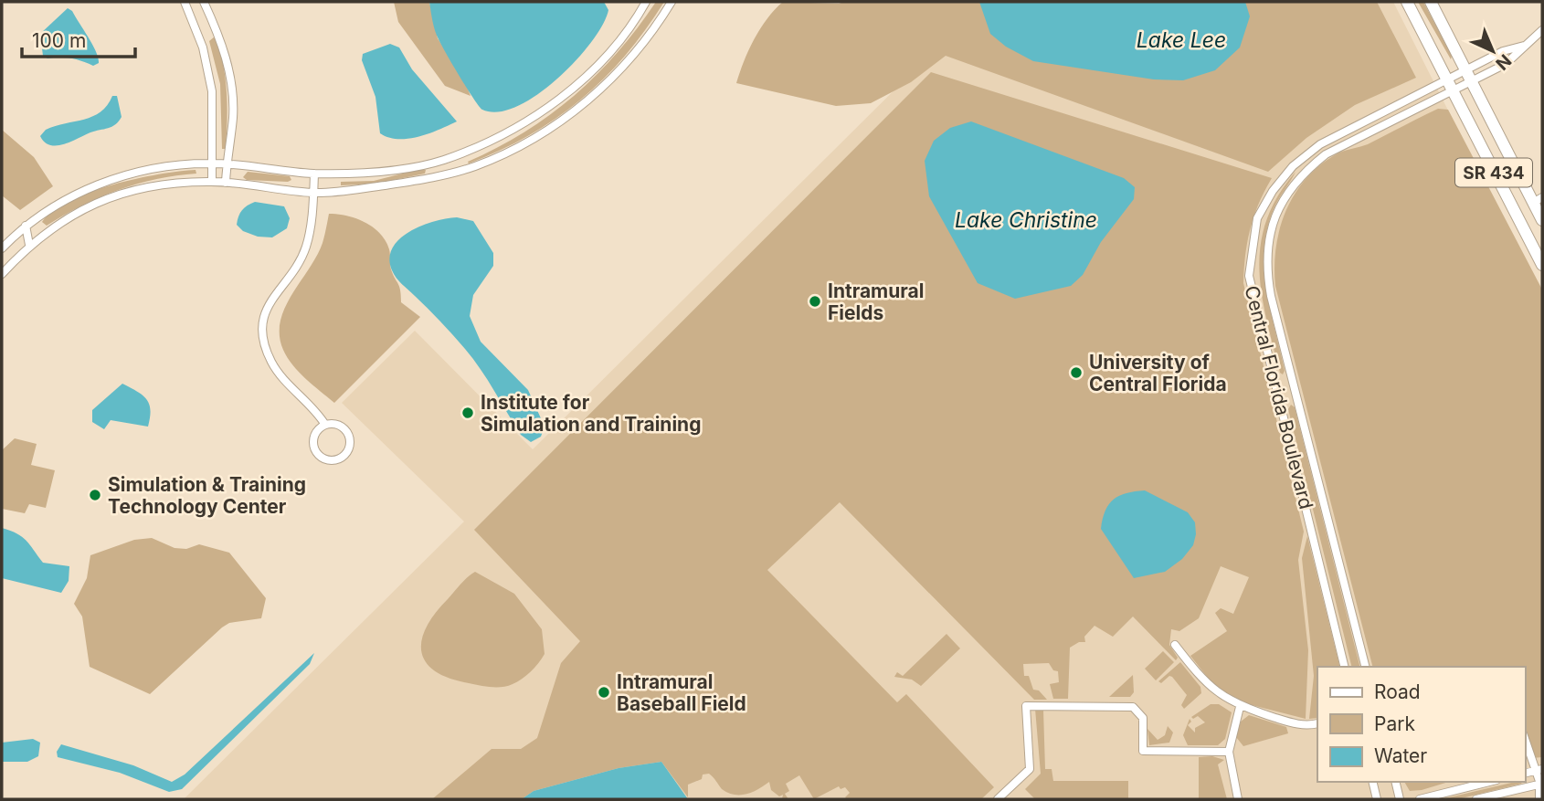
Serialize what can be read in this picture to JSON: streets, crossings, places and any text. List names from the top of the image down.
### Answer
{
  "streets": {
    "main road": ["SR 434"],
    "street": ["Central Florida Boulevard"]
  },
  "crossings": [
    ["SR 434", "Central Florida Boulevard"]
  ],
  "water": ["Lake Lee", "Lake Christine"],
  "places": [
    "Intramural Fields",
    "University of Central Florida",
    "Institute for Simulation and Training",
    "Simulation & Training Technology Center",
    "Intramural Baseball Field"
  ],
  "legend": ["Road", "Park", "Water"],
  "scale_bar": "100 m",
  "north": "bottom right"
}
